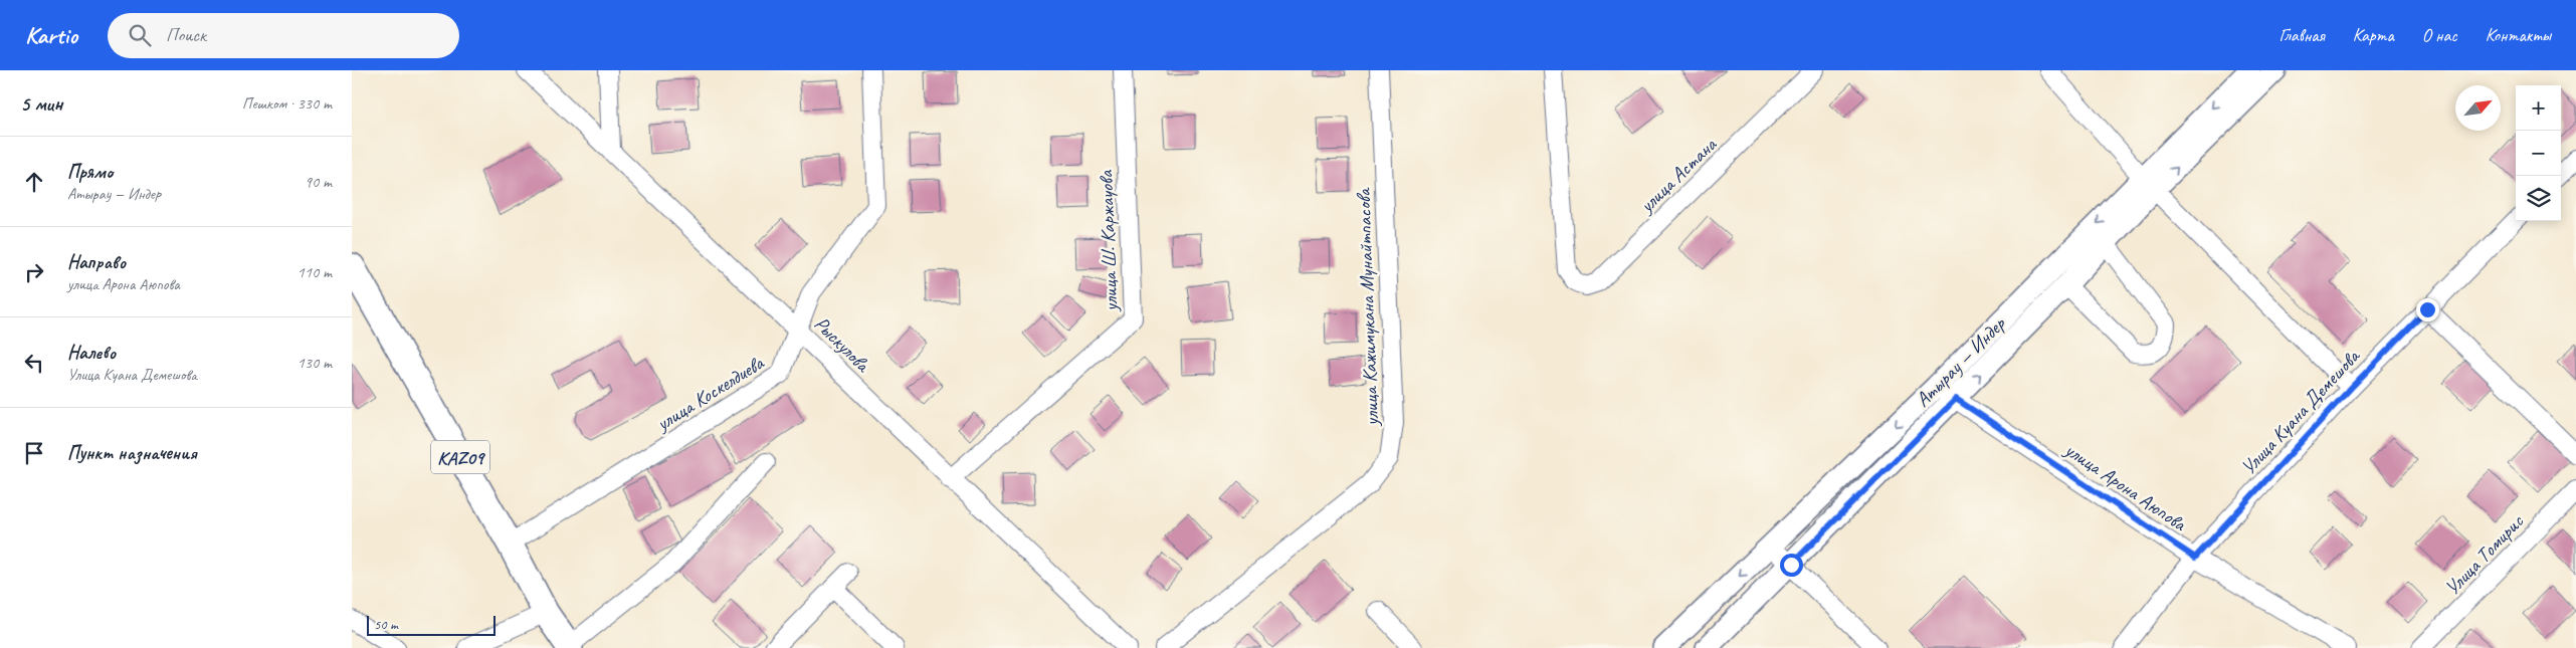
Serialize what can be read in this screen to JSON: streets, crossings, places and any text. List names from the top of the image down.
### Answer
{
  "streets": {
    "highway": ["KAZ09"],
    "main road": ["Атырау — Индер"],
    "street": [
      "улица Астана",
      "улица Ш. Каржауова",
      "улица Кажимукана Мунайтпасова",
      "Рыскулова",
      "улица Коскелдиева",
      "Улица Куана Демешова",
      "улица Арона Аюпова",
      "Улица Томирис"
    ]
  },
  "crossings": [
    ["улица Ш. Каржауова", "Рыскулова"],
    ["Рыскулова", "улица Коскелдиева"],
    ["Атырау — Индер", "улица Арона Аюпова"],
    ["улица Коскелдиева", "KAZ09"],
    ["Улица Куана Демешова", "улица Арона Аюпова"]
  ],
  "scale_bar": "50 m",
  "north": "top right",
  "page": {
    "header": "Kartio",
    "search": "Поиск",
    "nav": [
      "Главная",
      "Карта",
      "О нас",
      "Контакты"
    ],
    "heading": ["5 мин", "Пешком · 330 m"],
    "map_buttons": ["+", "−"],
    "list": [
      ["Прямо", "Атырау — Индер", "90 m"],
      ["Направо", "улица Арона Аюпова", "110 m"],
      ["Налево", "Улица Куана Демешова", "130 m"],
      "Пункт назначения"
    ],
    "scale": "50 m"
  }
}
